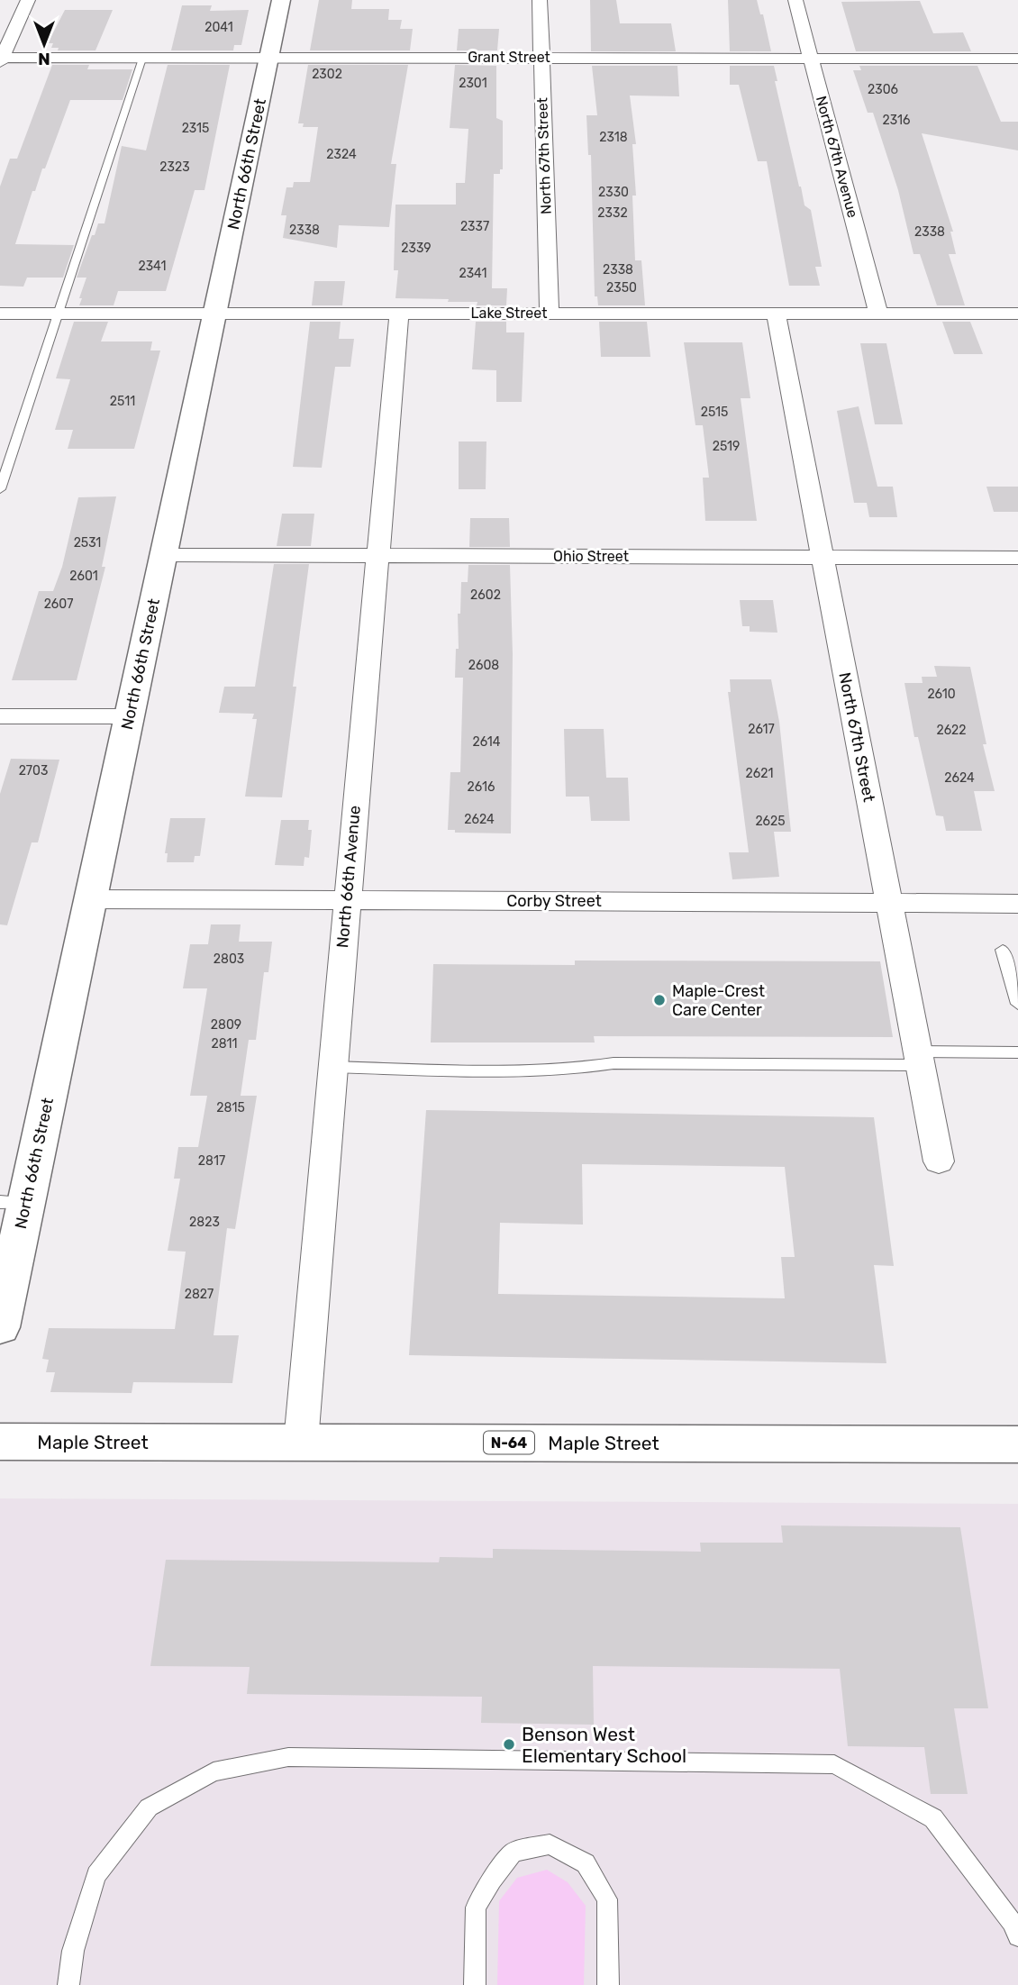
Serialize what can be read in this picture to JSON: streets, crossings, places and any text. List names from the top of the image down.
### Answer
{
  "streets": {
    "street": [
      "Grant Street",
      "North 67th Street",
      "North 67th Avenue",
      "North 66th Street",
      "Lake Street",
      "Ohio Street",
      "North 66th Avenue",
      "Corby Street",
      "Maple Street",
      "N-64"
    ]
  },
  "crossings": [
    ["Grant Street", "North 67th Street"],
    ["Grant Street", "North 67th Avenue"],
    ["Grant Street", "North 66th Street"],
    ["North 67th Street", "Lake Street"],
    ["North 67th Street", "Ohio Street"],
    ["North 67th Street", "Corby Street"],
    ["North 67th Avenue", "Lake Street"],
    ["North 66th Street", "Lake Street"],
    ["North 66th Street", "Ohio Street"],
    ["North 66th Street", "Corby Street"],
    ["Lake Street", "North 66th Avenue"],
    ["Ohio Street", "North 66th Avenue"],
    ["North 66th Avenue", "Corby Street"],
    ["North 66th Avenue", "Maple Street"]
  ],
  "places": ["Maple-Crest Care Center", "Benson West Elementary School"],
  "house_numbers": [
    "2041",
    "2302",
    "2301",
    "2306",
    "2316",
    "2315",
    "2318",
    "2324",
    "2323",
    "2330",
    "2332",
    "2337",
    "2338",
    "2338",
    "2339",
    "2341",
    "2338",
    "2341",
    "2350",
    "2511",
    "2515",
    "2519",
    "2531",
    "2601",
    "2602",
    "2607",
    "2608",
    "2610",
    "2617",
    "2622",
    "2614",
    "2703",
    "2621",
    "2624",
    "2616",
    "2624",
    "2625",
    "2803",
    "2809",
    "2811",
    "2815",
    "2817",
    "2823",
    "2827"
  ],
  "north": "bottom"
}
